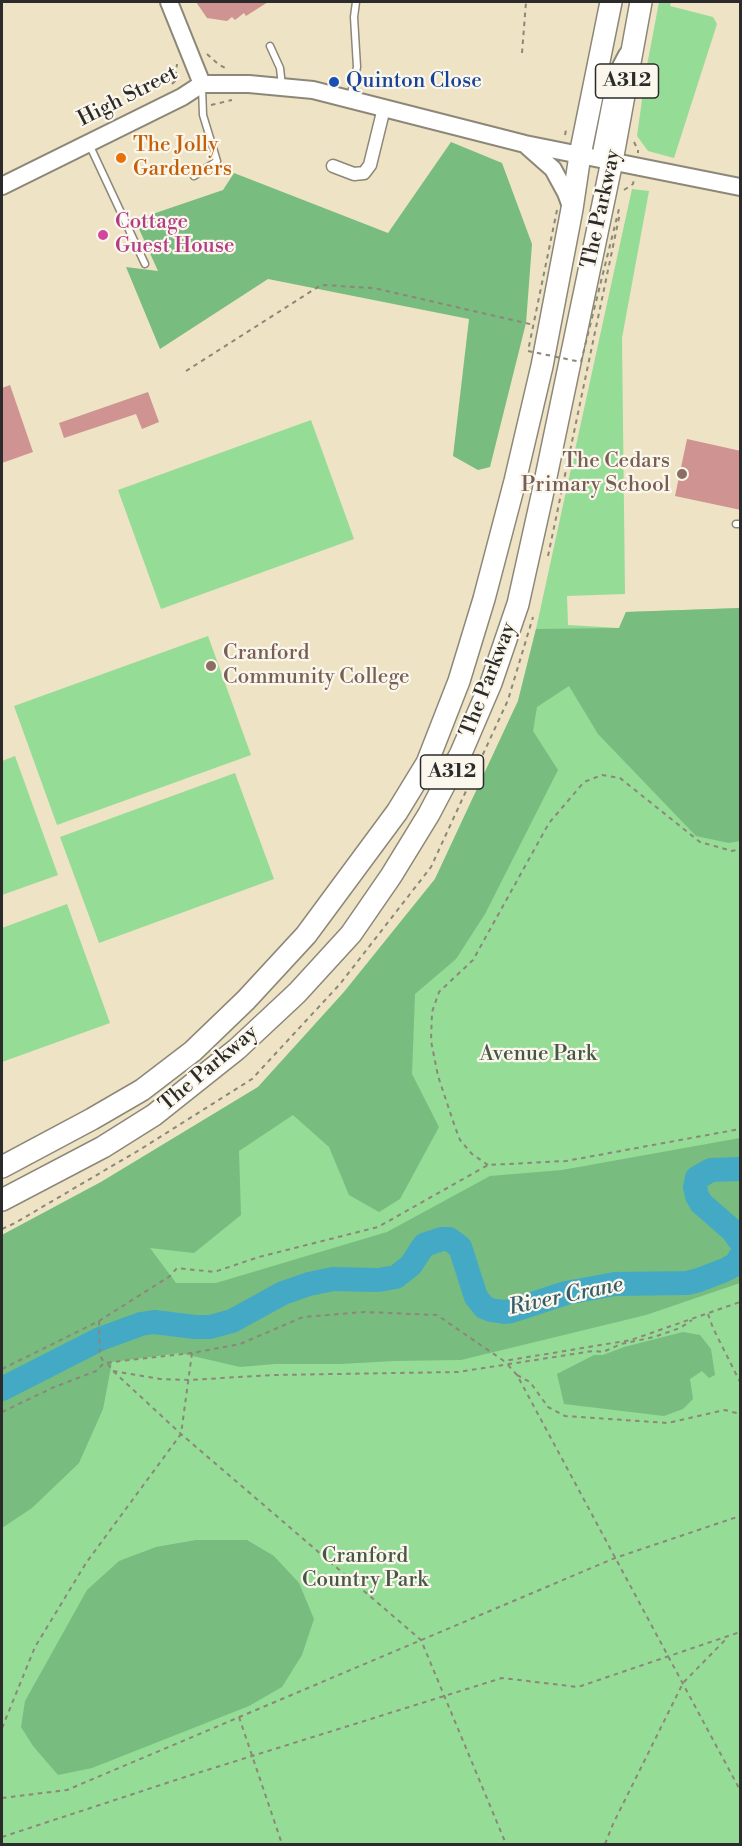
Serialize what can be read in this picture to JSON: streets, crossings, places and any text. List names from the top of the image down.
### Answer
{
  "streets": {
    "highway": ["A312", "The Parkway"],
    "street": ["High Street"]
  },
  "crossings": [
    ["High Street", "The Parkway"]
  ],
  "water": ["River Crane"],
  "parks": ["Avenue Park", "Cranford Country Park"],
  "places": [
    "Quinton Close",
    "The Jolly Gardeners",
    "Cottage Guest House",
    "The Cedars Primary School",
    "Cranford Community College"
  ]
}
